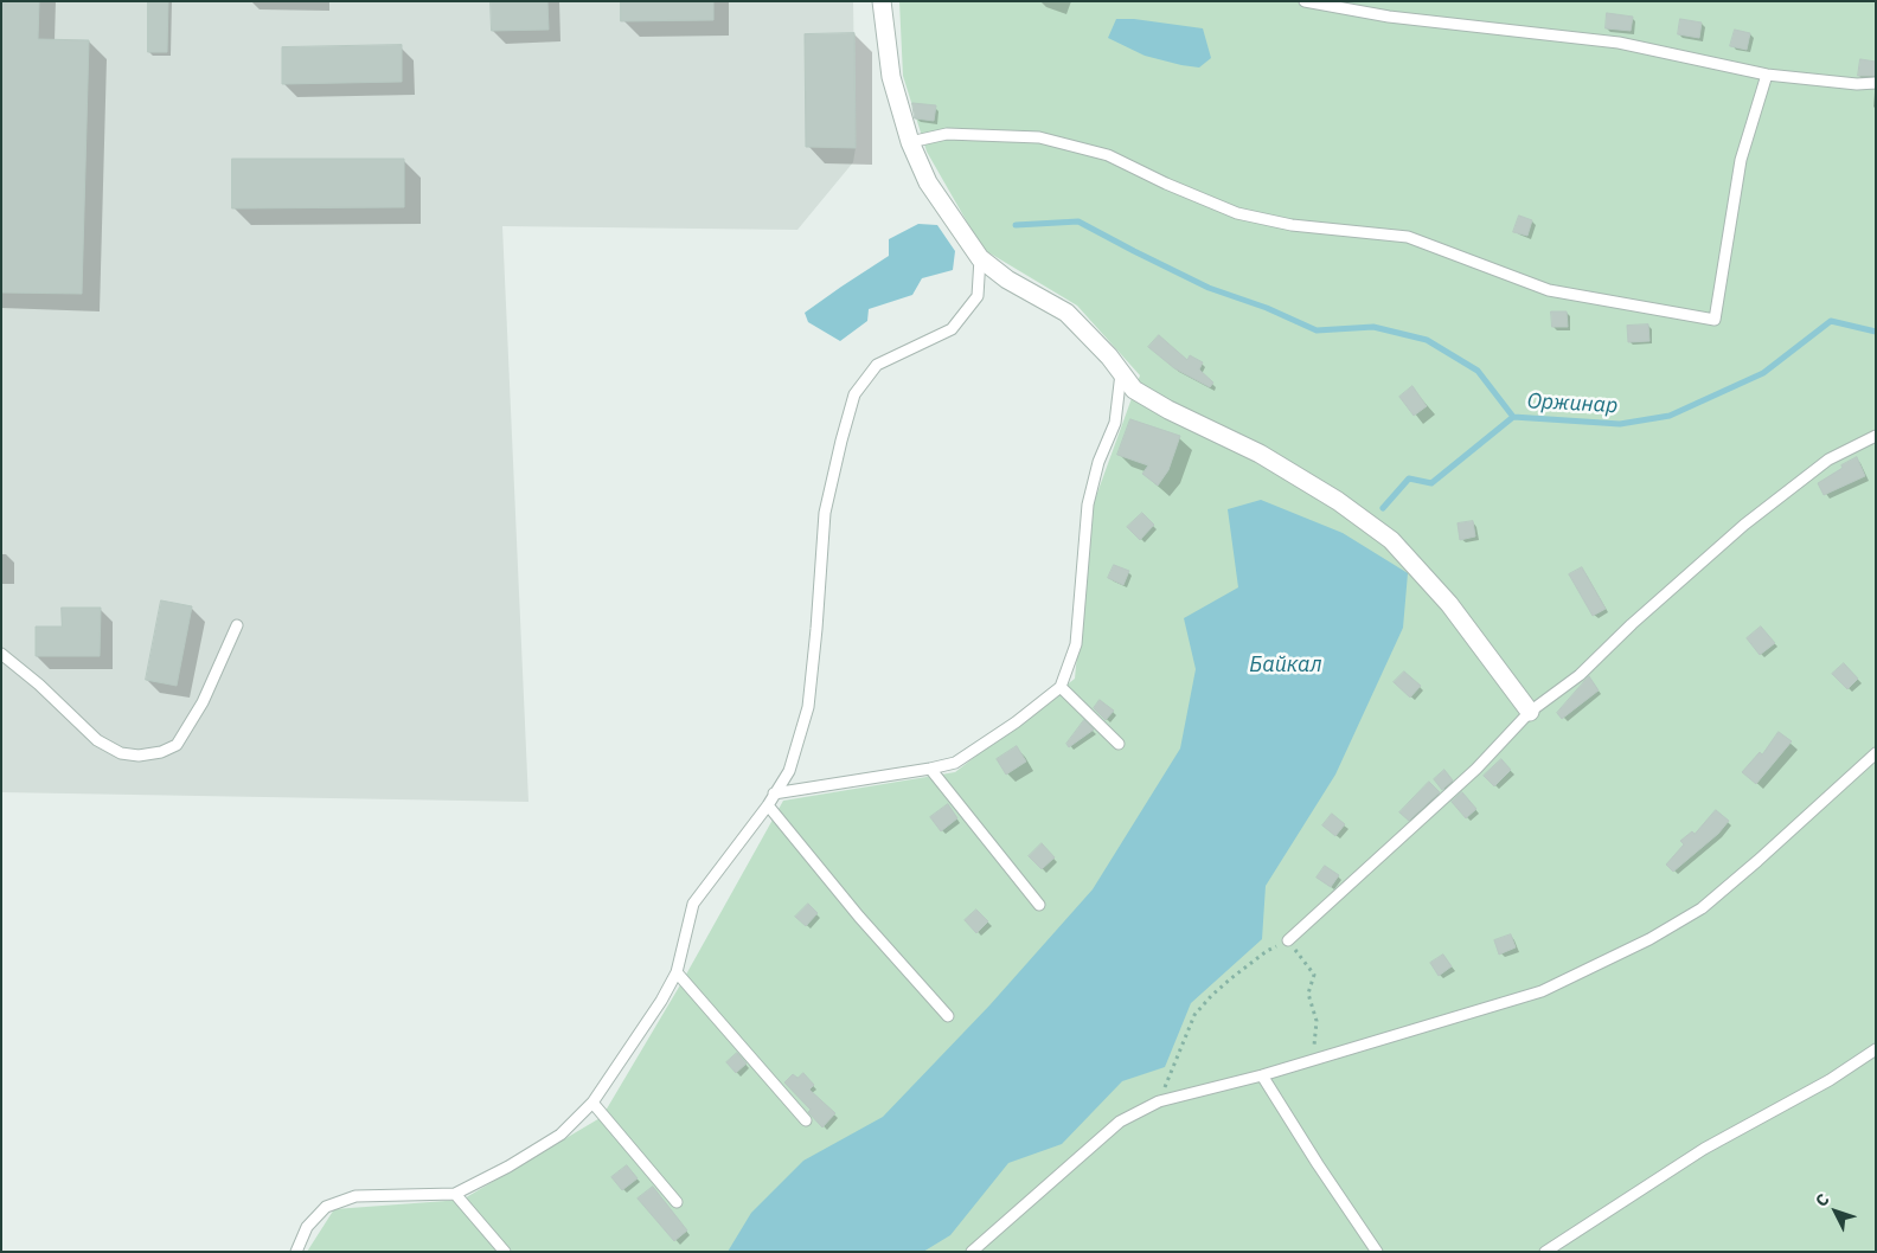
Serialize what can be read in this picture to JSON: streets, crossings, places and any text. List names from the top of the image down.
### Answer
{
  "water": ["Оржинар", "Байкал"],
  "north": "top left"
}
